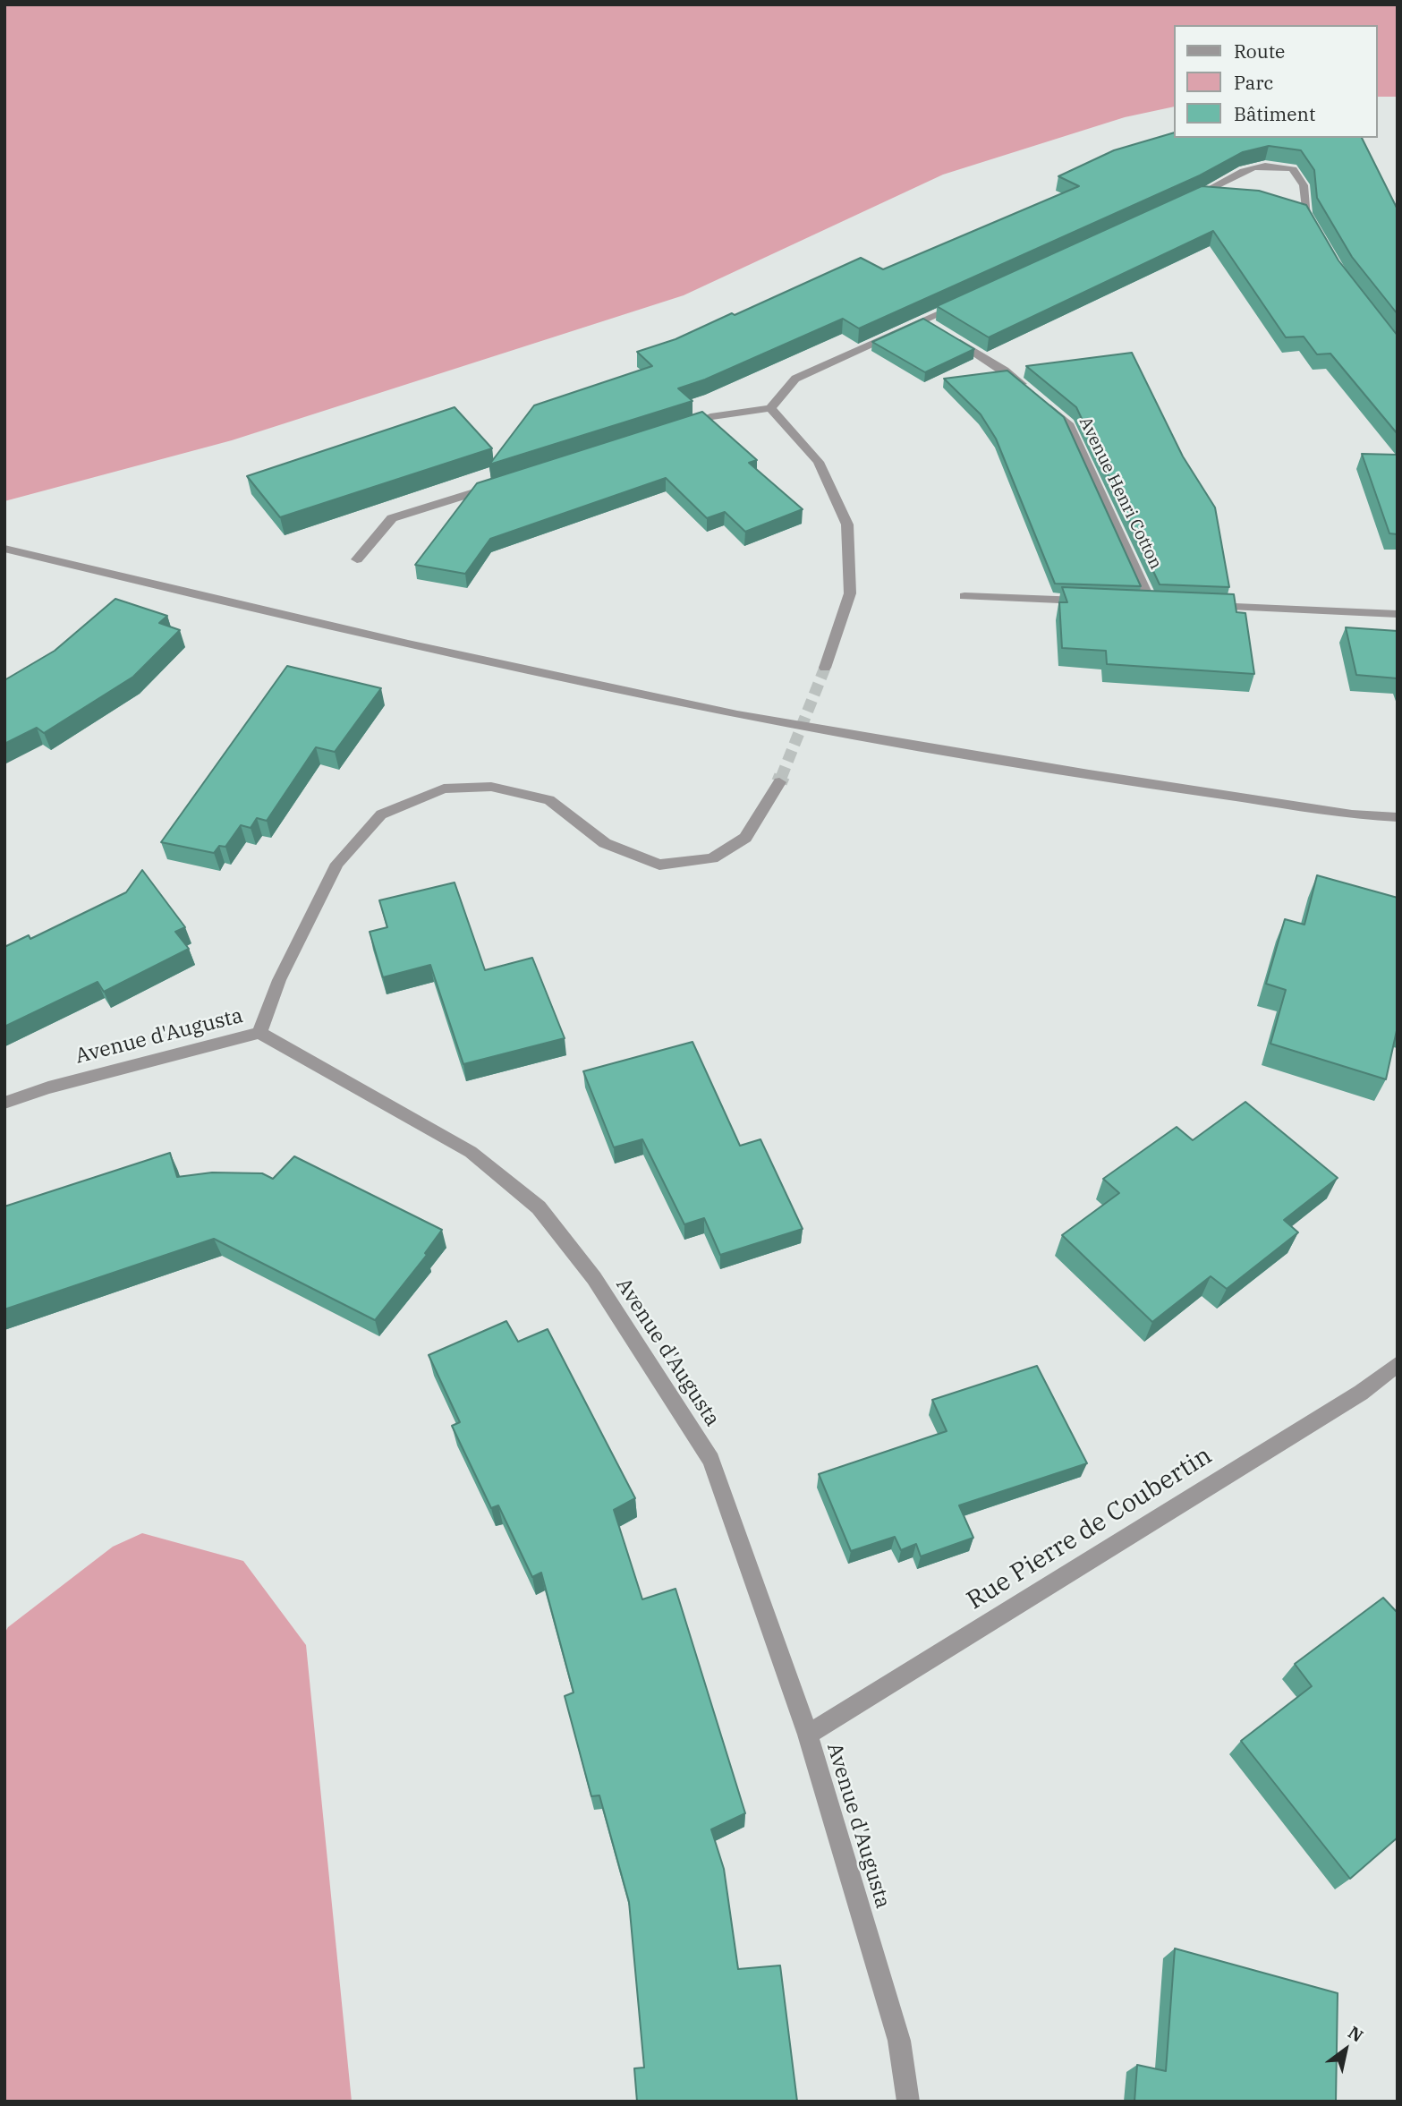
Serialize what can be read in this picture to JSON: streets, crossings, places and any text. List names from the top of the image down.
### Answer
{
  "streets": {
    "street": ["Avenue Henri Cotton", "Avenue d'Augusta", "Rue Pierre de Coubertin"]
  },
  "crossings": [
    ["Avenue d'Augusta", "Rue Pierre de Coubertin"]
  ],
  "legend": ["Route", "Parc", "Bâtiment"],
  "north": "top right"
}
